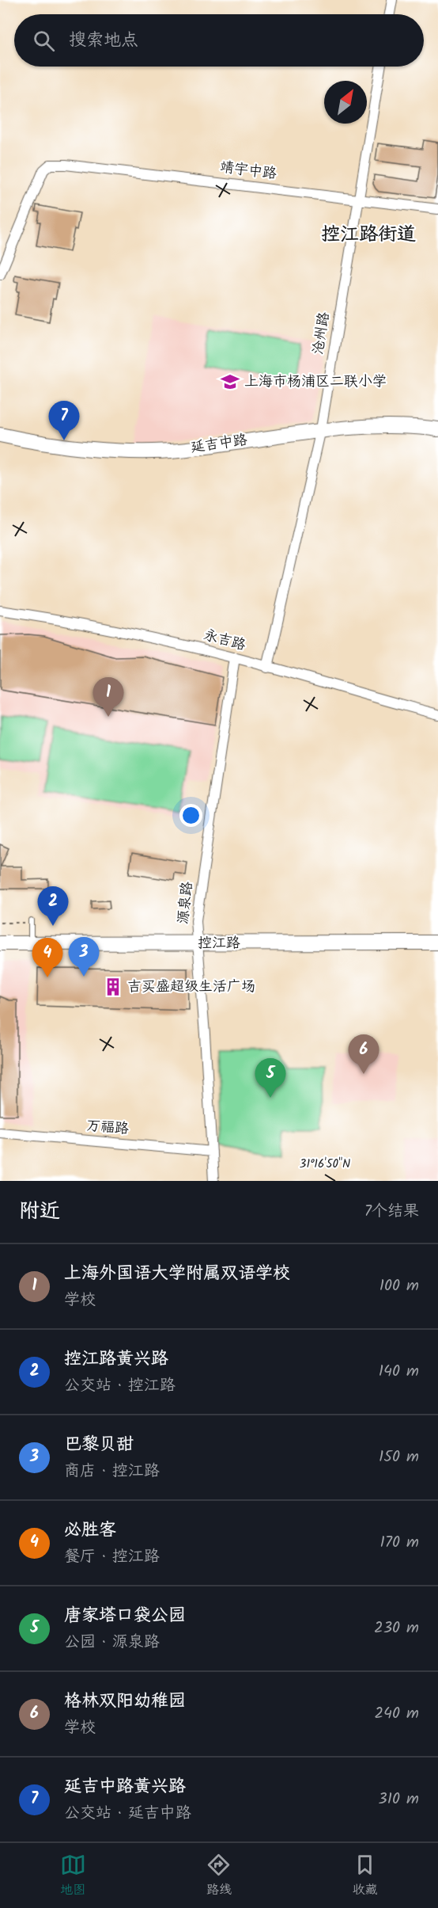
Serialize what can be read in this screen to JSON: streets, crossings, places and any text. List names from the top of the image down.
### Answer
{
  "streets": {
    "street": [
      "靖宇中路",
      "沧州路",
      "延吉中路",
      "永吉路",
      "源泉路",
      "控江路",
      "万福路"
    ]
  },
  "crossings": [
    ["靖宇中路", "沧州路"],
    ["沧州路", "延吉中路"],
    ["沧州路", "永吉路"],
    ["永吉路", "源泉路"],
    ["源泉路", "控江路"],
    ["源泉路", "万福路"]
  ],
  "districts": ["控江路街道"],
  "places": {
    "school or university": ["上海市杨浦区二联小学"],
    "building": ["吉买盛超级生活广场"]
  },
  "north": "top right",
  "page": {
    "search": "搜索地点",
    "pins": [
      "7",
      "1",
      "2",
      "3",
      "4",
      "6",
      "5"
    ],
    "heading": ["附近", "7个结果"],
    "list": [
      {
        "mark": "1",
        "name": "上海外国语大学附属双语学校",
        "note": "学校",
        "value": "100 m"
      },
      {
        "mark": "2",
        "name": "控江路黄兴路",
        "note": "公交站 · 控江路",
        "value": "140 m"
      },
      {
        "mark": "3",
        "name": "巴黎贝甜",
        "note": "商店 · 控江路",
        "value": "150 m"
      },
      {
        "mark": "4",
        "name": "必胜客",
        "note": "餐厅 · 控江路",
        "value": "170 m"
      },
      {
        "mark": "5",
        "name": "唐家塔口袋公园",
        "note": "公园 · 源泉路",
        "value": "230 m"
      },
      {
        "mark": "6",
        "name": "格林双阳幼稚园",
        "note": "学校",
        "value": "240 m"
      },
      {
        "mark": "7",
        "name": "延吉中路黄兴路",
        "note": "公交站 · 延吉中路",
        "value": "310 m"
      }
    ],
    "nav": ["地图", "路线", "收藏"]
  },
  "coordinates": ["31°16'50\"N"]
}
